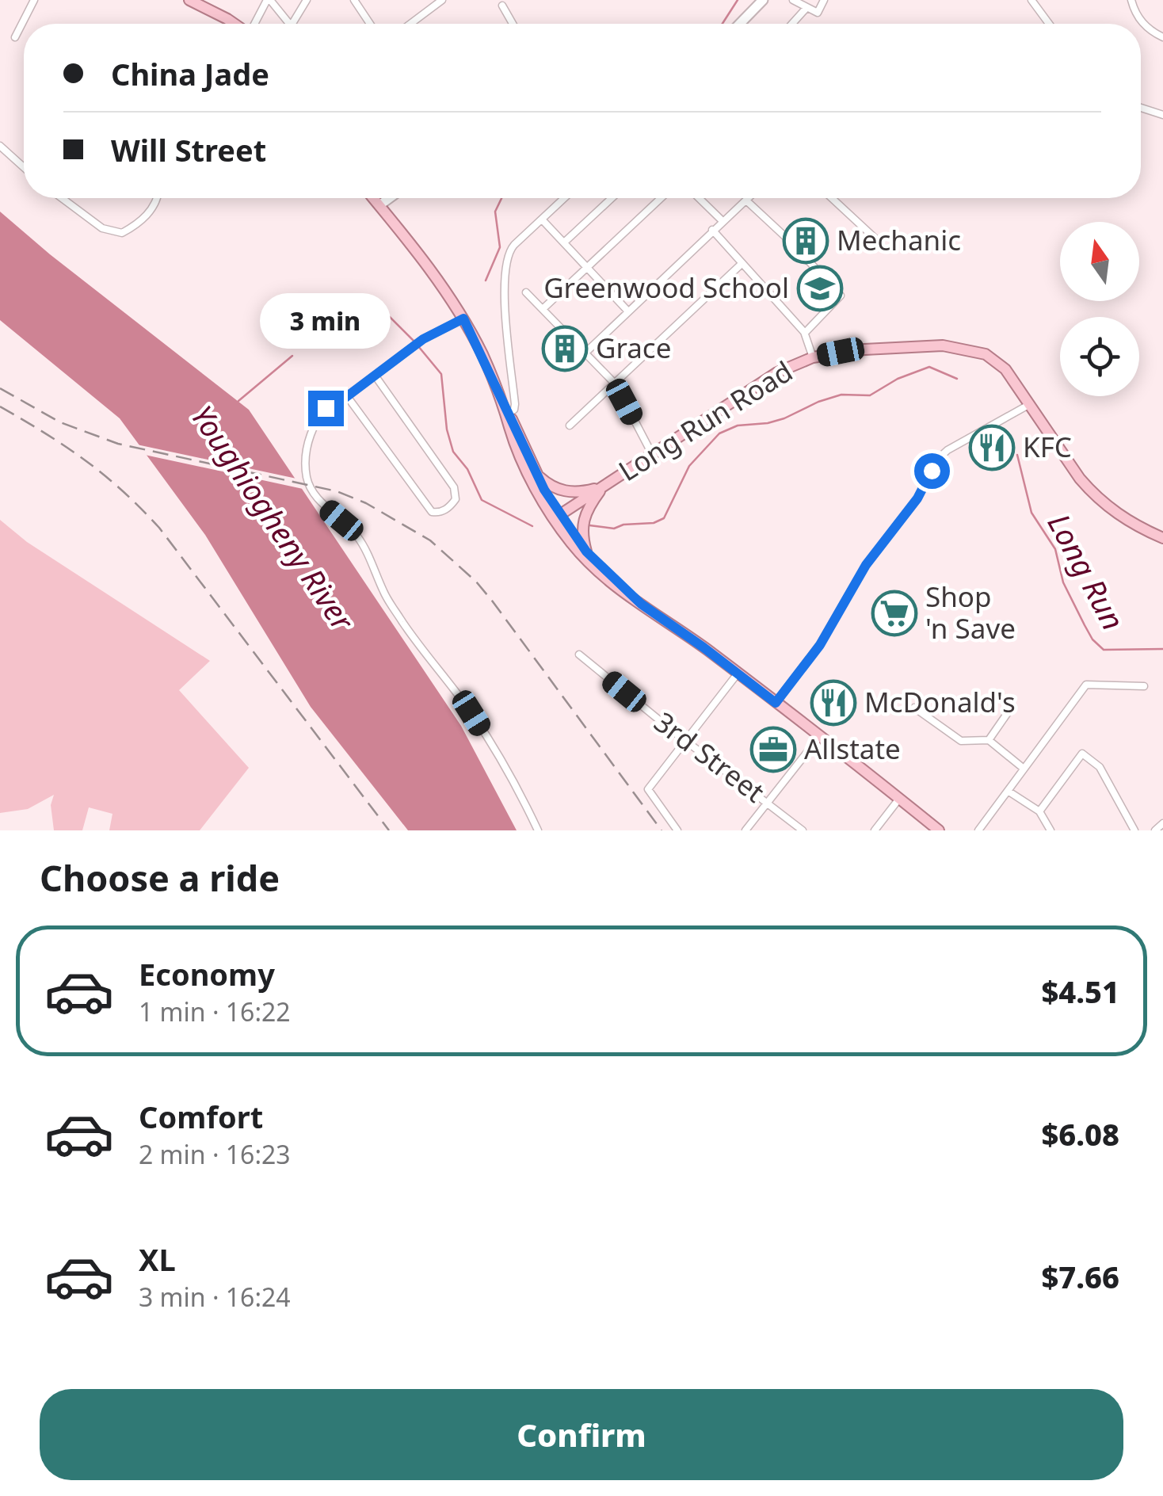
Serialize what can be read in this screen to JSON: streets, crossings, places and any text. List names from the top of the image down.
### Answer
{
  "streets": {
    "main road": ["Long Run Road"],
    "street": ["3rd Street"]
  },
  "water": ["Youghiogheny River", "Long Run"],
  "places": {
    "building": ["Mechanic", "Grace"],
    "school or university": ["Greenwood School"],
    "restaurant": ["KFC", "McDonald's"],
    "supermarket": ["Shop 'n Save"],
    "office": ["Allstate"]
  },
  "north": "top",
  "page": {
    "banner": ["China Jade", "Will Street"],
    "bubble": "3 min",
    "heading": "Choose a ride",
    "list": [
      {
        "name": "Economy",
        "note": "1 min · 16:22",
        "value": "$4.51"
      },
      {
        "name": "Comfort",
        "note": "2 min · 16:23",
        "value": "$6.08"
      },
      {
        "name": "XL",
        "note": "3 min · 16:24",
        "value": "$7.66"
      }
    ],
    "buttons": "Confirm"
  }
}
